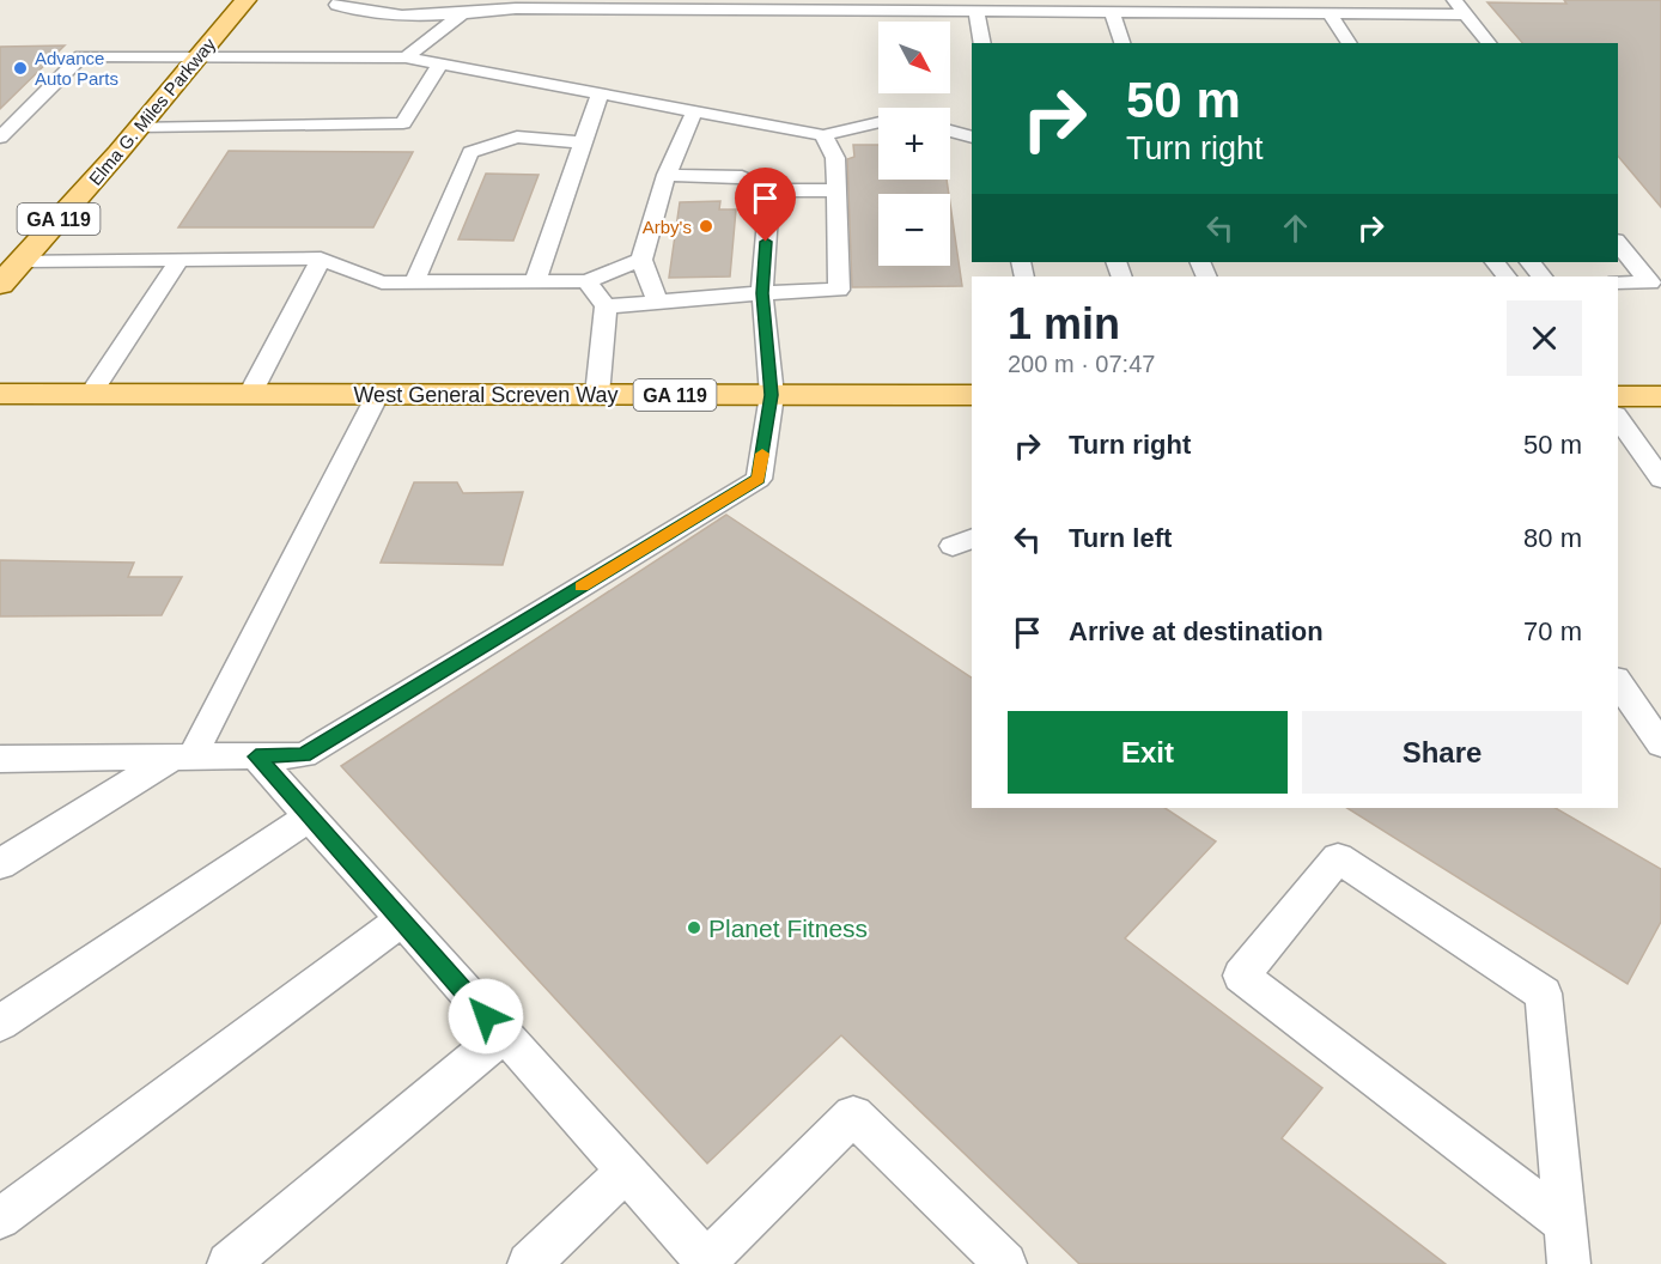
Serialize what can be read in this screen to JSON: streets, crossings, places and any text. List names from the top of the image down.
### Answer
{
  "streets": {
    "main road": ["Elma G. Miles Parkway", "GA 119", "West General Screven Way"]
  },
  "places": ["Advance Auto Parts", "Arby's", "Planet Fitness"],
  "north": "bottom right",
  "page": {
    "map_buttons": ["+", "−"],
    "turn": ["50 m", "Turn right"],
    "heading": ["1 min", "200 m · 07:47"],
    "list": [
      {
        "name": "Turn right",
        "value": "50 m"
      },
      {
        "name": "Turn left",
        "value": "80 m"
      },
      {
        "name": "Arrive at destination",
        "value": "70 m"
      }
    ],
    "buttons": ["Exit", "Share"]
  }
}
